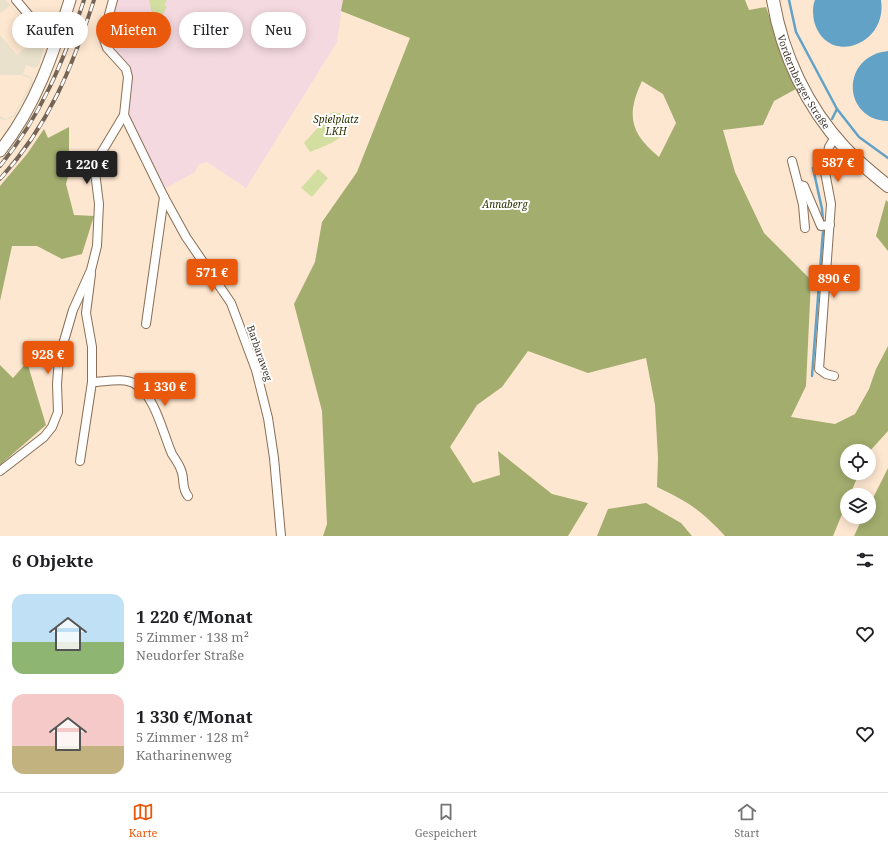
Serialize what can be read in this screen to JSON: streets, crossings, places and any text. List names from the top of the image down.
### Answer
{
  "streets": {
    "main road": ["Vordernberger Straße"],
    "street": ["Barbaraweg"]
  },
  "parks": ["Spielplatz LKH", "Annaberg"],
  "page": {
    "chip": [
      "Kaufen",
      "Mieten",
      "Filter",
      "Neu"
    ],
    "price": [
      "587 €",
      "1 220 €",
      "571 €",
      "890 €",
      "928 €",
      "1 330 €"
    ],
    "heading": "6 Objekte",
    "list": [
      {
        "name": "1 220 €/Monat",
        "note": "5 Zimmer · 138 m² · Neudorfer Straße"
      },
      {
        "name": "1 330 €/Monat",
        "note": "5 Zimmer · 128 m² · Katharinenweg"
      }
    ],
    "tabs": ["Karte", "Gespeichert", "Start"]
  }
}
